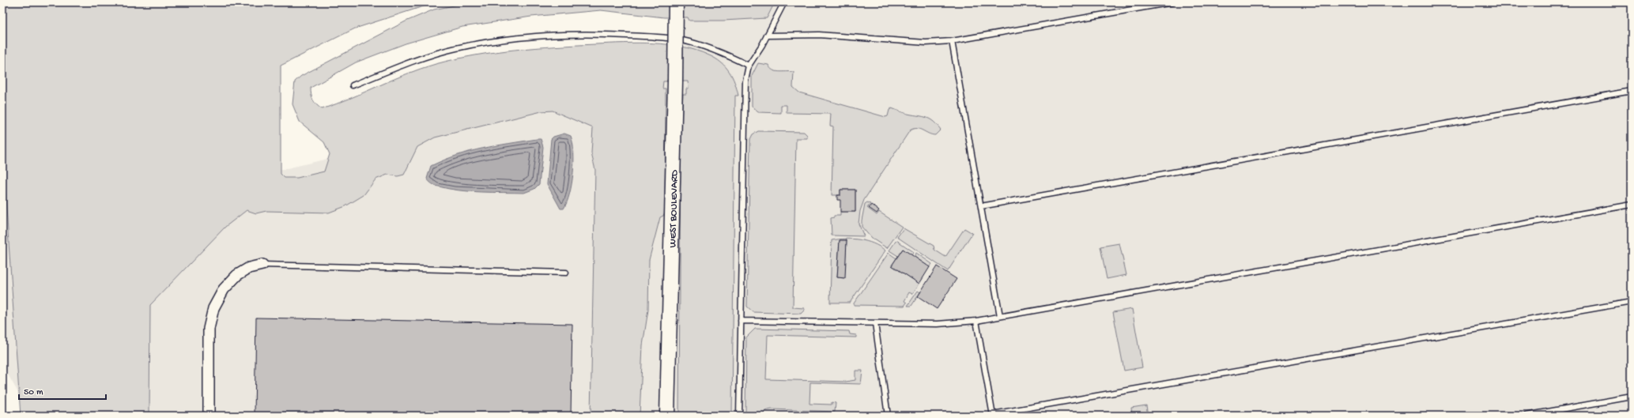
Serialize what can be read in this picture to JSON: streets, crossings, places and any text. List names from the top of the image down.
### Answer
{
  "streets": {
    "street": ["WEST BOULEVARD"]
  },
  "scale_bar": "50 m"
}
